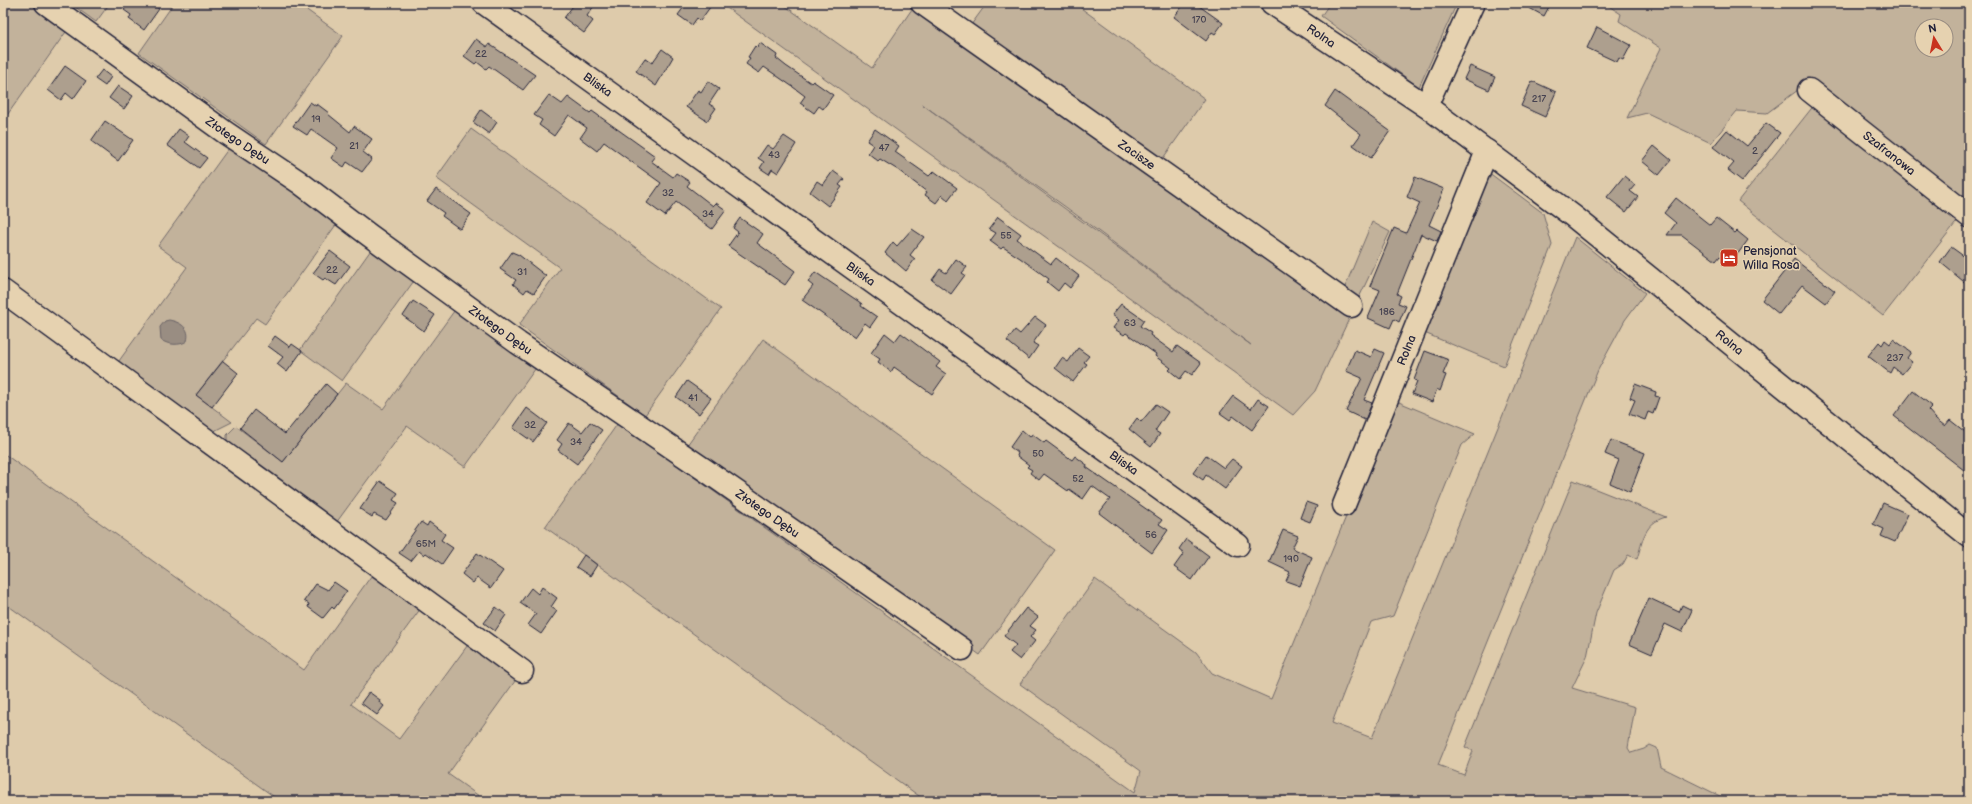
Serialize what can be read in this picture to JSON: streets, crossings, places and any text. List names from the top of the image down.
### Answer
{
  "streets": {
    "street": [
      "Rolna",
      "Bliska",
      "Złotego Dębu",
      "Szafranowa",
      "Zacisze"
    ]
  },
  "places": {
    "hotel": ["Pensjonat Willa Rosa"]
  },
  "house_numbers": [
    "170",
    "22",
    "217",
    "19",
    "21",
    "47",
    "2",
    "43",
    "32",
    "34",
    "55",
    "22",
    "31",
    "186",
    "63",
    "237",
    "41",
    "32",
    "34",
    "50",
    "52",
    "56",
    "65M",
    "190"
  ],
  "north": "top"
}
